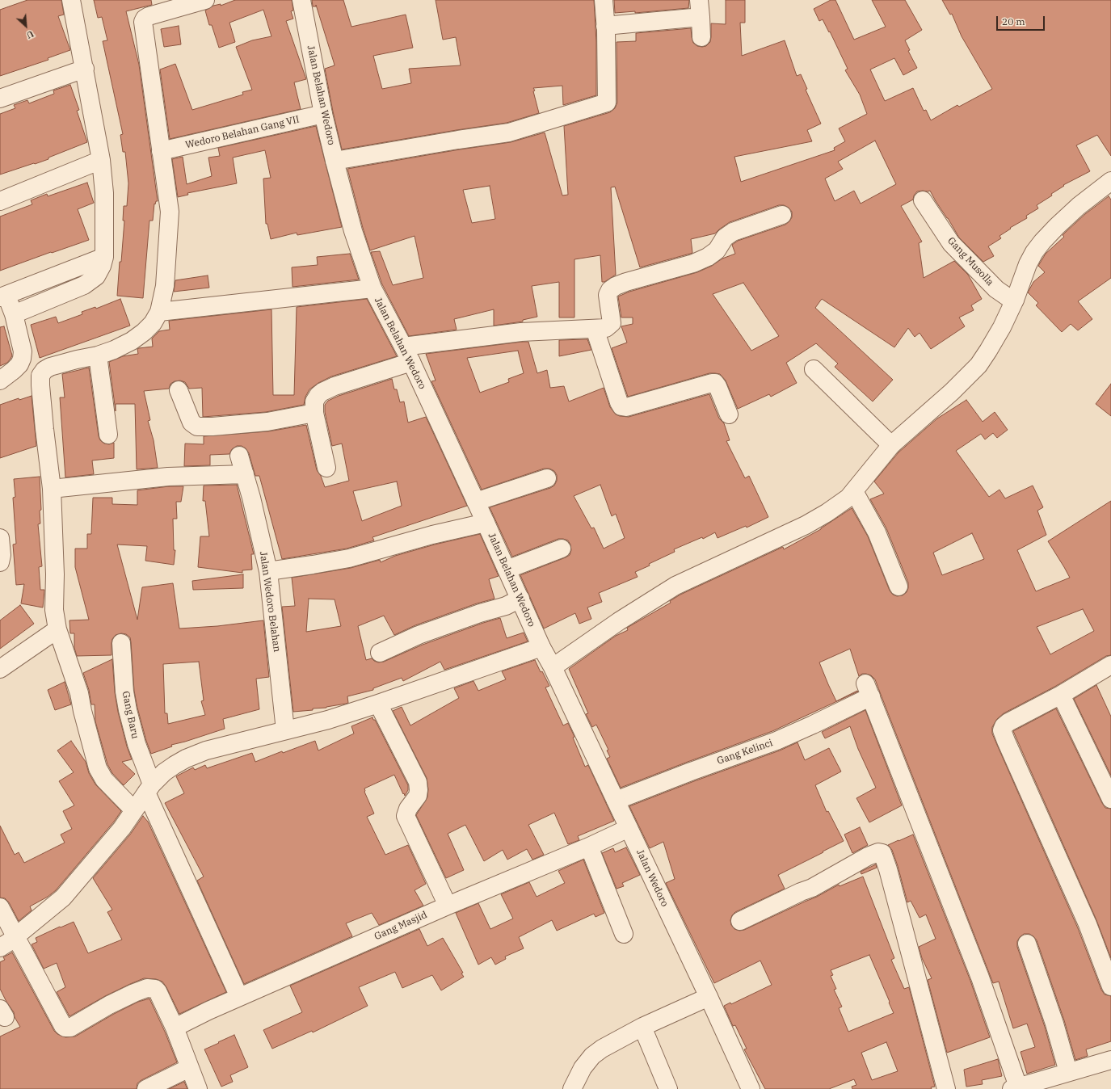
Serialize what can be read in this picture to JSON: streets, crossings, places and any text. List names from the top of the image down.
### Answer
{
  "streets": {
    "street": [
      "Jalan Belahan Wedoro",
      "Wedoro Belahan Gang VII",
      "Gang Musolla",
      "Jalan Wedoro Belahan",
      "Gang Baru",
      "Gang Kelinci",
      "Jalan Wedoro",
      "Gang Masjid"
    ]
  },
  "crossings": [
    ["Jalan Belahan Wedoro", "Wedoro Belahan Gang VII"],
    ["Jalan Belahan Wedoro", "Jalan Wedoro"],
    ["Gang Baru", "Gang Masjid"],
    ["Gang Kelinci", "Jalan Wedoro"],
    ["Jalan Wedoro", "Gang Masjid"]
  ],
  "scale_bar": "20 m",
  "north": "bottom right"
}
